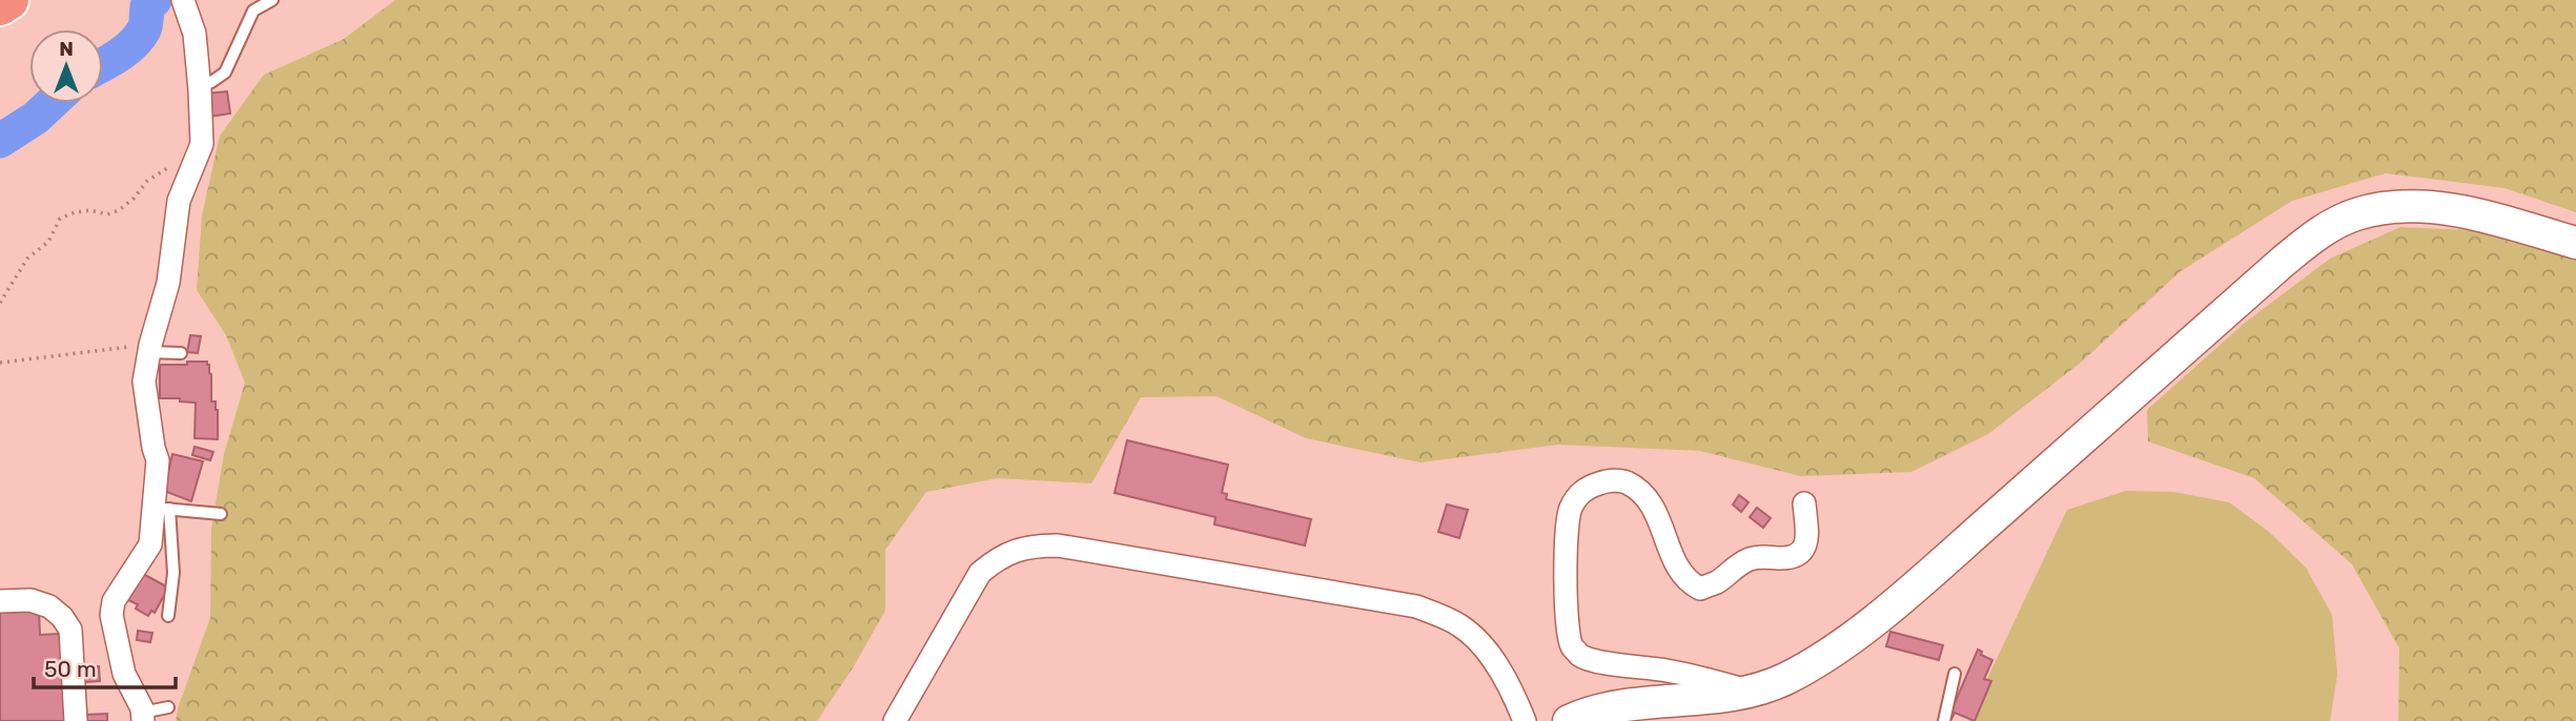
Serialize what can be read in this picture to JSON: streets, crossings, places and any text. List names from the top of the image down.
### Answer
{
  "scale_bar": "50 m",
  "north": "top"
}
